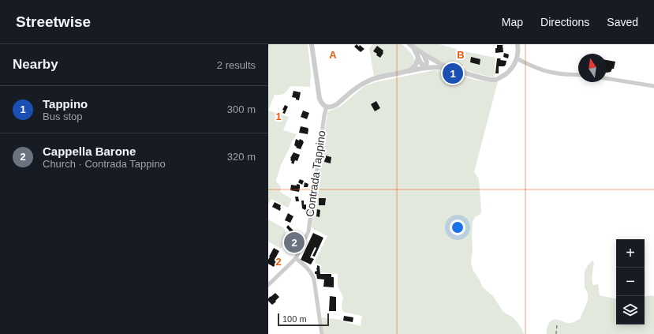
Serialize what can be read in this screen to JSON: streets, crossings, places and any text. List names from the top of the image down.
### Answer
{
  "streets": {
    "street": ["Contrada Tappino"]
  },
  "scale_bar": "100 m",
  "north": "top",
  "page": {
    "header": "Streetwise",
    "nav": ["Map", "Directions", "Saved"],
    "heading": ["Nearby", "2 results"],
    "pins": ["1", "2"],
    "list": [
      {
        "mark": "1",
        "name": "Tappino",
        "note": "Bus stop",
        "value": "300 m"
      },
      {
        "mark": "2",
        "name": "Cappella Barone",
        "note": "Church · Contrada Tappino",
        "value": "320 m"
      }
    ],
    "map_buttons": ["+", "−"],
    "scale": "100 m"
  },
  "grid": {
    "columns": ["A", "B"],
    "rows": ["1", "2"]
  }
}
